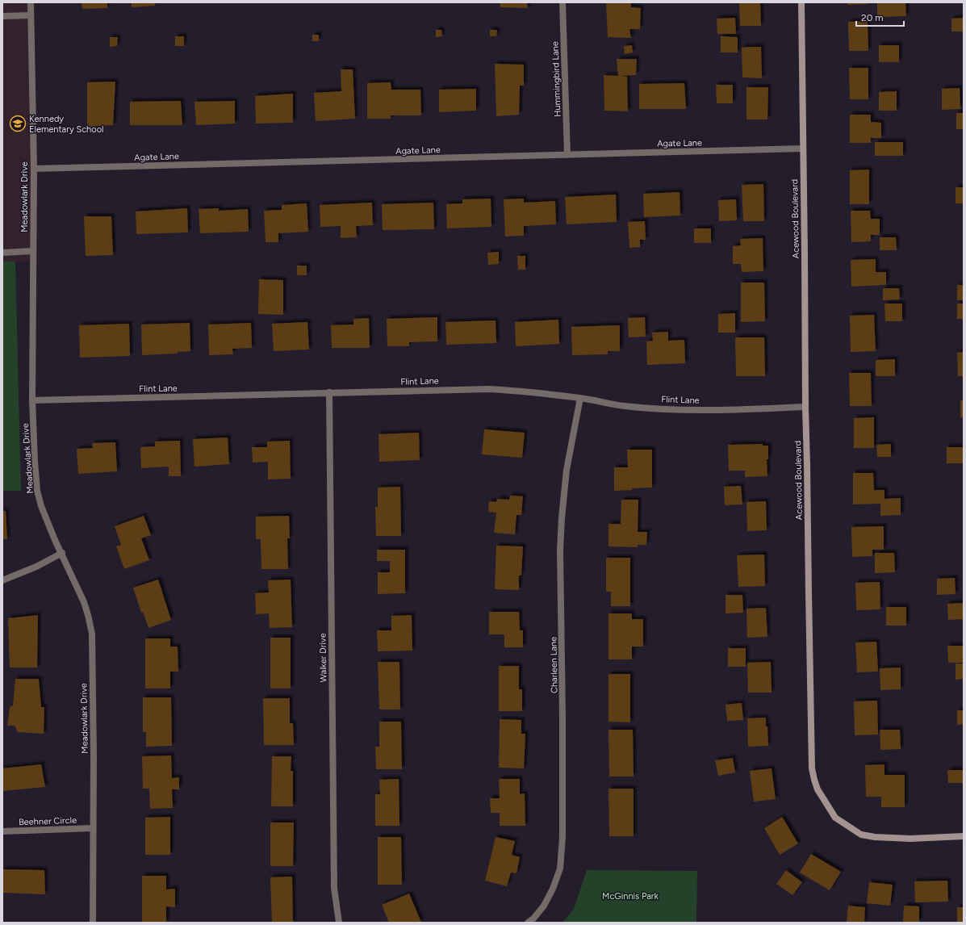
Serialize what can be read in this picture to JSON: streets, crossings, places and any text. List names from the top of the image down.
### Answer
{
  "streets": {
    "street": [
      "Hummingbird Lane",
      "Agate Lane",
      "Meadowlark Drive",
      "Acewood Boulevard",
      "Flint Lane",
      "Walker Drive",
      "Charleen Lane",
      "Beehner Circle"
    ]
  },
  "crossings": [
    ["Hummingbird Lane", "Agate Lane"],
    ["Agate Lane", "Meadowlark Drive"],
    ["Agate Lane", "Acewood Boulevard"],
    ["Meadowlark Drive", "Flint Lane"],
    ["Meadowlark Drive", "Beehner Circle"],
    ["Acewood Boulevard", "Flint Lane"],
    ["Flint Lane", "Walker Drive"],
    ["Flint Lane", "Charleen Lane"]
  ],
  "parks": ["McGinnis Park"],
  "places": {
    "school or university": ["Kennedy Elementary School"]
  },
  "scale_bar": "20 m"
}
